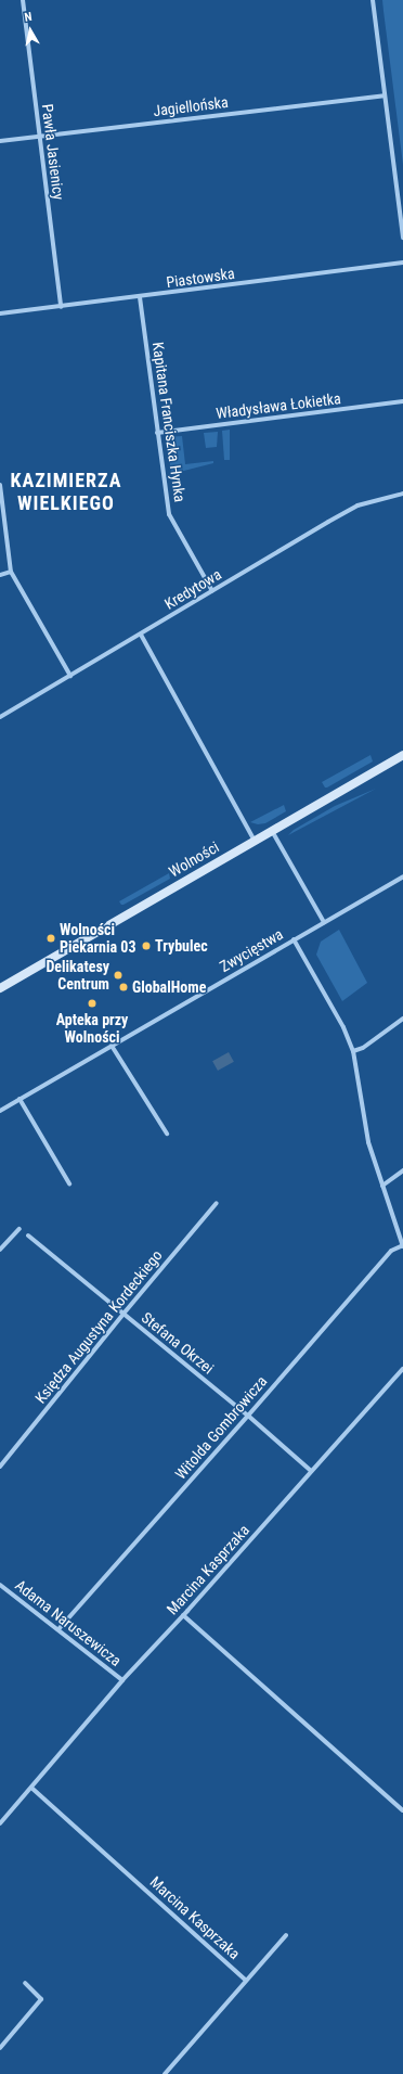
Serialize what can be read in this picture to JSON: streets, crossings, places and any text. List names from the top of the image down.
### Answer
{
  "streets": {
    "main road": ["Wolności"],
    "street": [
      "Jagiellońska",
      "Pawła Jasienicy",
      "Piastowska",
      "Władysława Łokietka",
      "Kapitana Franciszka Hynka",
      "Kredytowa",
      "Zwycięstwa",
      "Księdza Augustyna Kordeckiego",
      "Stefana Okrzei",
      "Witolda Gombrowicza",
      "Marcina Kasprzaka",
      "Adama Naruszewicza"
    ]
  },
  "crossings": [
    ["Jagiellońska", "Pawła Jasienicy"],
    ["Pawła Jasienicy", "Piastowska"],
    ["Piastowska", "Kapitana Franciszka Hynka"],
    ["Władysława Łokietka", "Kapitana Franciszka Hynka"],
    ["Kapitana Franciszka Hynka", "Kredytowa"],
    ["Księdza Augustyna Kordeckiego", "Stefana Okrzei"],
    ["Stefana Okrzei", "Witolda Gombrowicza"],
    ["Stefana Okrzei", "Marcina Kasprzaka"],
    ["Witolda Gombrowicza", "Adama Naruszewicza"],
    ["Marcina Kasprzaka", "Adama Naruszewicza"]
  ],
  "districts": ["KAZIMIERZA WIELKIEGO"],
  "places": [
    "Wolności Piekarnia 03",
    "Trybulec",
    "Delikatesy Centrum",
    "GlobalHome",
    "Apteka przy Wolności"
  ],
  "north": "top"
}
